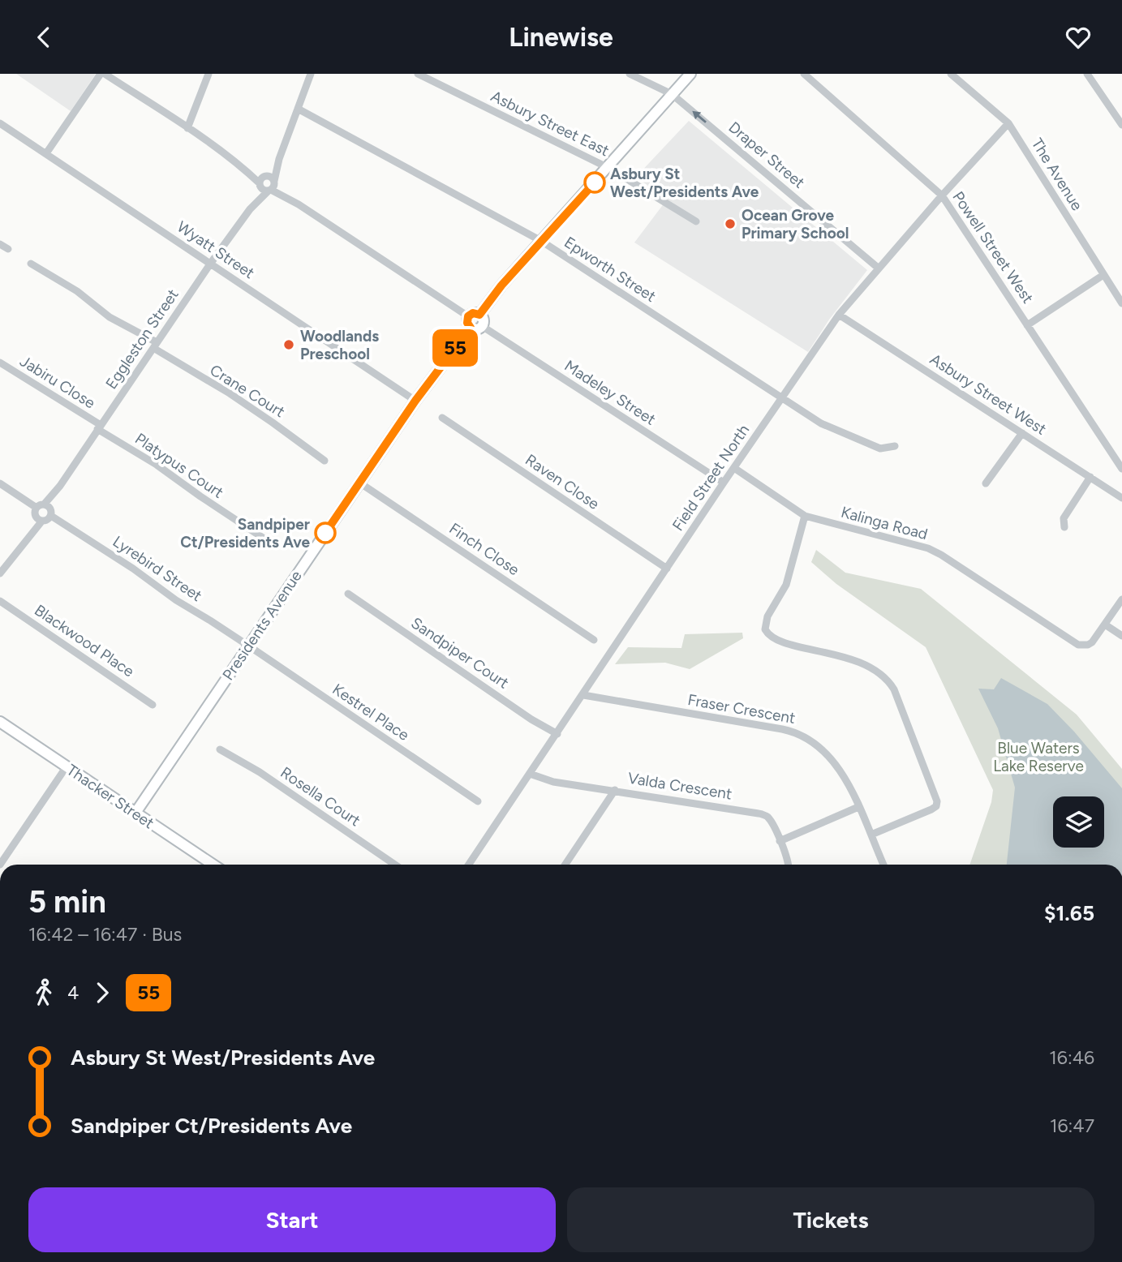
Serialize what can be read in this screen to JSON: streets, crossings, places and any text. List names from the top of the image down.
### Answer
{
  "streets": {
    "street": [
      "Asbury Street East",
      "Draper Street",
      "The Avenue",
      "Powell Street West",
      "Wyatt Street",
      "Epworth Street",
      "Eggleston Street",
      "Jabiru Close",
      "Crane Court",
      "Madeley Street",
      "Asbury Street West",
      "Platypus Court",
      "Field Street North",
      "Raven Close",
      "Kalinga Road",
      "Finch Close",
      "Lyrebird Street",
      "Presidents Avenue",
      "Blackwood Place",
      "Sandpiper Court",
      "Fraser Crescent",
      "Kestrel Place",
      "Valda Crescent",
      "Thacker Street",
      "Rosella Court"
    ]
  },
  "crossings": [
    ["Draper Street", "Field Street North"],
    ["The Avenue", "Field Street North"],
    ["Powell Street West", "Field Street North"],
    ["Wyatt Street", "Eggleston Street"],
    ["Wyatt Street", "Presidents Avenue"],
    ["Epworth Street", "Eggleston Street"],
    ["Epworth Street", "Field Street North"],
    ["Eggleston Street", "Jabiru Close"],
    ["Eggleston Street", "Crane Court"],
    ["Eggleston Street", "Platypus Court"],
    ["Eggleston Street", "Lyrebird Street"],
    ["Jabiru Close", "Platypus Court"],
    ["Madeley Street", "Field Street North"],
    ["Madeley Street", "Presidents Avenue"],
    ["Asbury Street West", "Field Street North"],
    ["Field Street North", "Raven Close"],
    ["Field Street North", "Kalinga Road"],
    ["Field Street North", "Sandpiper Court"],
    ["Field Street North", "Fraser Crescent"],
    ["Field Street North", "Valda Crescent"],
    ["Finch Close", "Presidents Avenue"],
    ["Lyrebird Street", "Presidents Avenue"],
    ["Lyrebird Street", "Kestrel Place"],
    ["Presidents Avenue", "Kestrel Place"],
    ["Presidents Avenue", "Thacker Street"]
  ],
  "one_way": ["Draper Street"],
  "parks": ["Blue Waters Lake Reserve"],
  "places": [
    "Asbury St West/Presidents Ave",
    "Ocean Grove Primary School",
    "Woodlands Preschool",
    "Sandpiper Ct/Presidents Ave"
  ],
  "lines": ["bus line 55"],
  "page": {
    "header": "Linewise",
    "on_map": "55",
    "heading": ["5 min", "16:42 – 16:47 · Bus", "$1.65"],
    "legs": ["4", "55"],
    "list": [
      {
        "name": "Asbury St West/Presidents Ave",
        "value": "16:46"
      },
      {
        "name": "Sandpiper Ct/Presidents Ave",
        "value": "16:47"
      }
    ],
    "buttons": ["Start", "Tickets"]
  }
}
